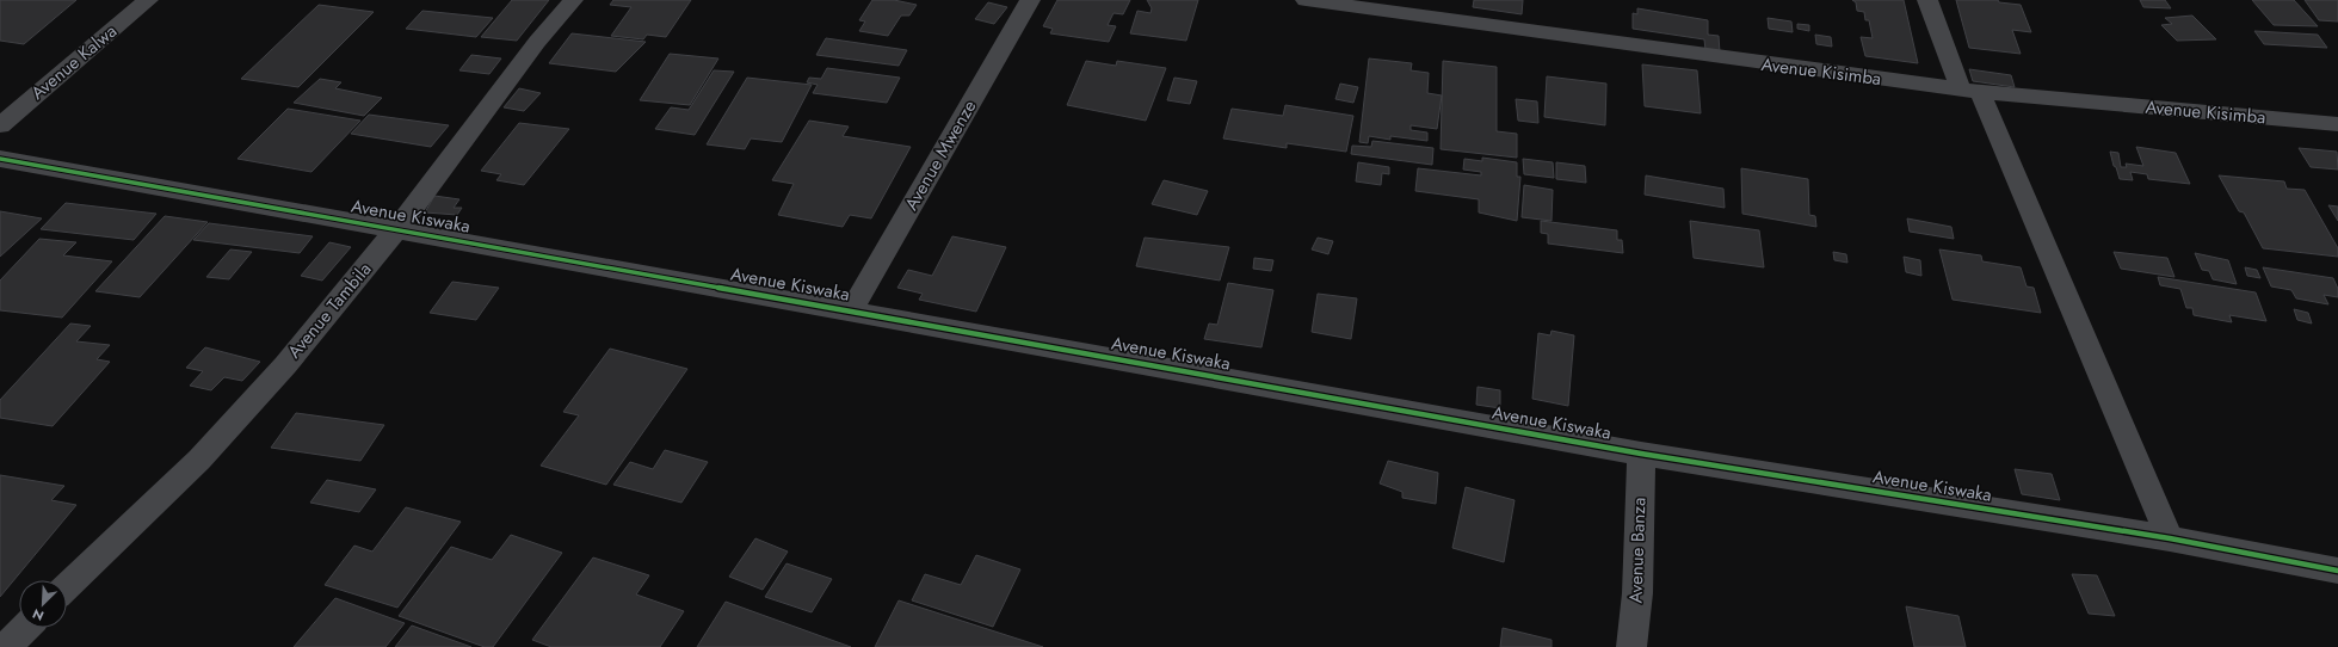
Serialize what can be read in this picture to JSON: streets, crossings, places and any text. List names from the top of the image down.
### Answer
{
  "streets": {
    "street": [
      "Avenue Kalwa",
      "Avenue Kisimba",
      "Avenue Mwenze",
      "Avenue Kiswaka",
      "Avenue Tambila",
      "Avenue Banza"
    ]
  },
  "crossings": [
    ["Avenue Mwenze", "Avenue Kiswaka"],
    ["Avenue Kiswaka", "Avenue Tambila"],
    ["Avenue Kiswaka", "Avenue Banza"]
  ],
  "north": "bottom left"
}
